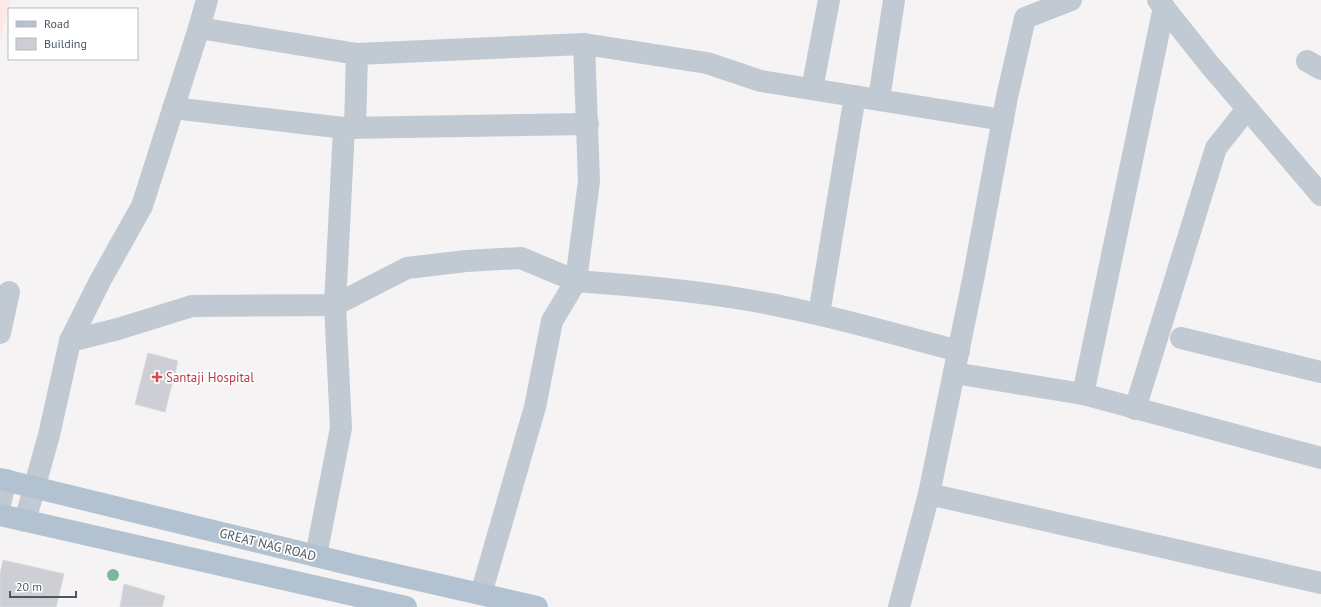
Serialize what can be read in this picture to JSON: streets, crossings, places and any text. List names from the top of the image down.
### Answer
{
  "streets": {
    "main road": ["GREAT NAG ROAD"]
  },
  "places": {
    "health": ["Santaji Hospital"]
  },
  "legend": ["Road", "Building"],
  "scale_bar": "20 m"
}
